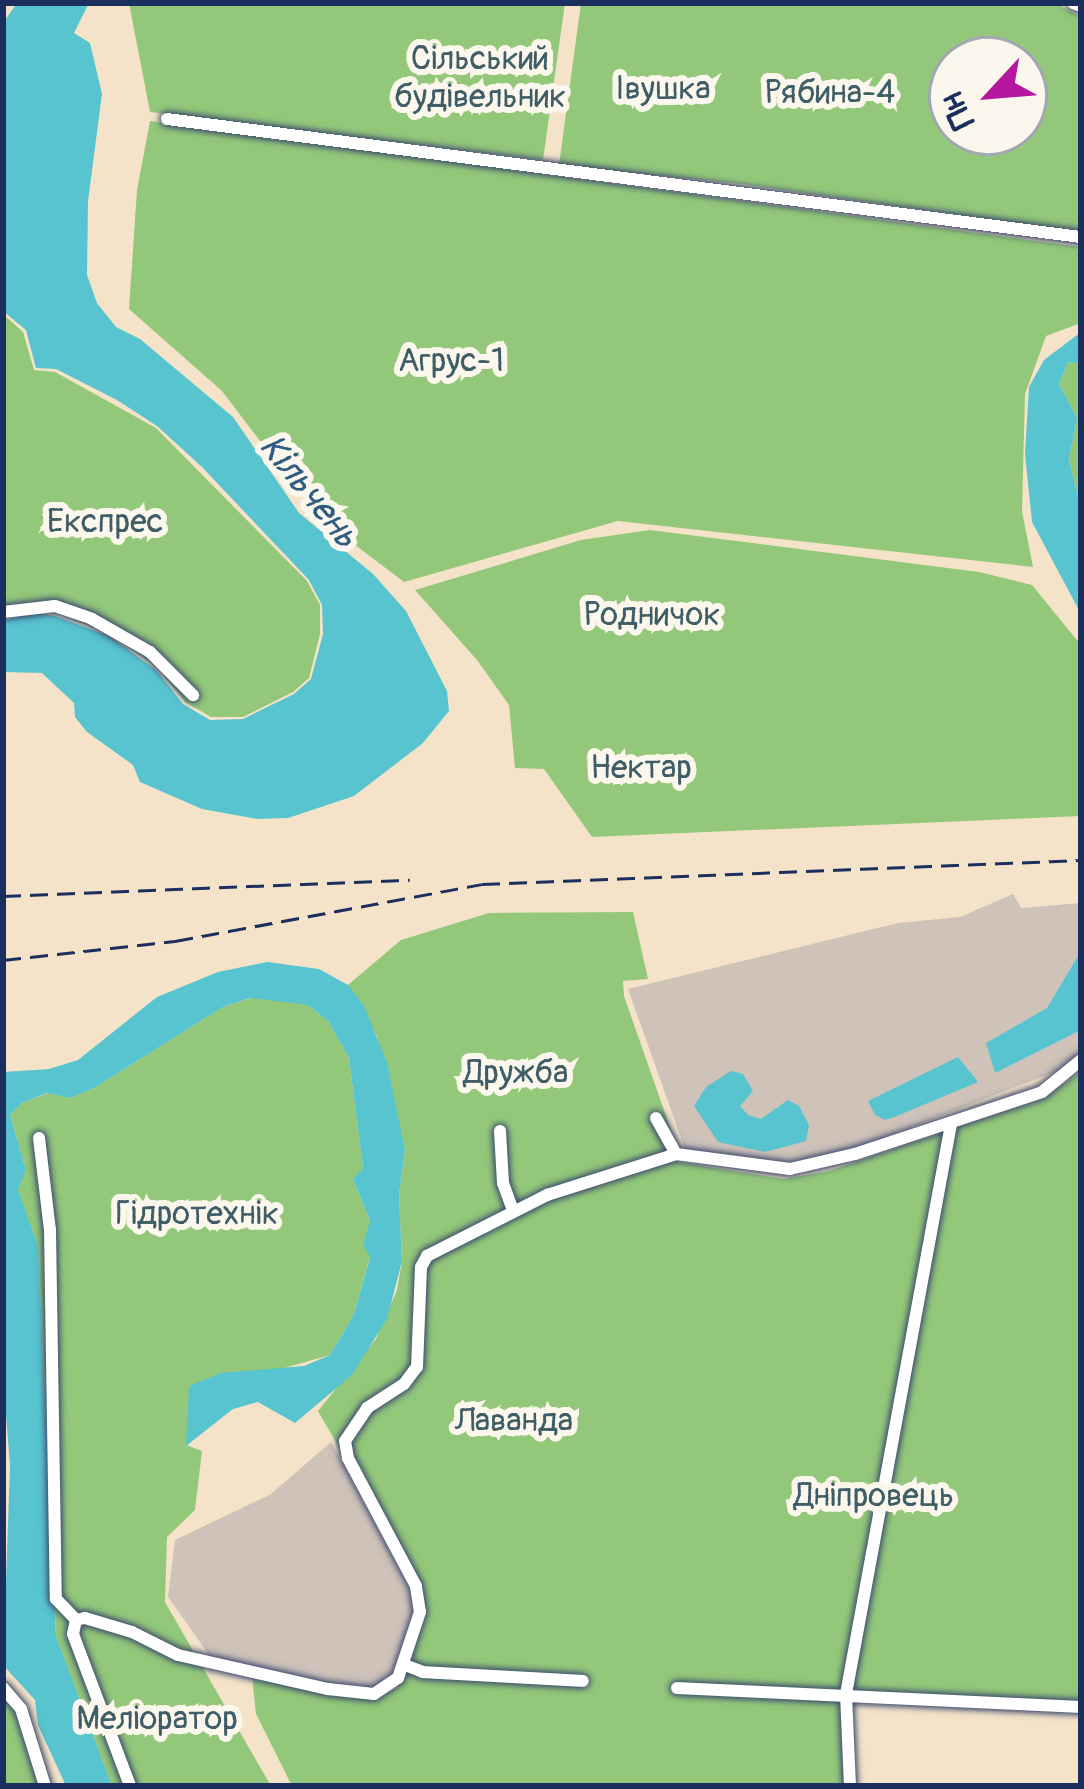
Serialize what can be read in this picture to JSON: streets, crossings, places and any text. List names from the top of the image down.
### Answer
{
  "water": ["Кільчень"],
  "parks": [
    "Сільський будівельник",
    "Івушка",
    "Рябина-4",
    "Агрус-1",
    "Експрес",
    "Родничок",
    "Нектар",
    "Дружба",
    "Гідротехнік",
    "Лаванда",
    "Дніпровець",
    "Меліоратор"
  ],
  "north": "bottom left"
}
